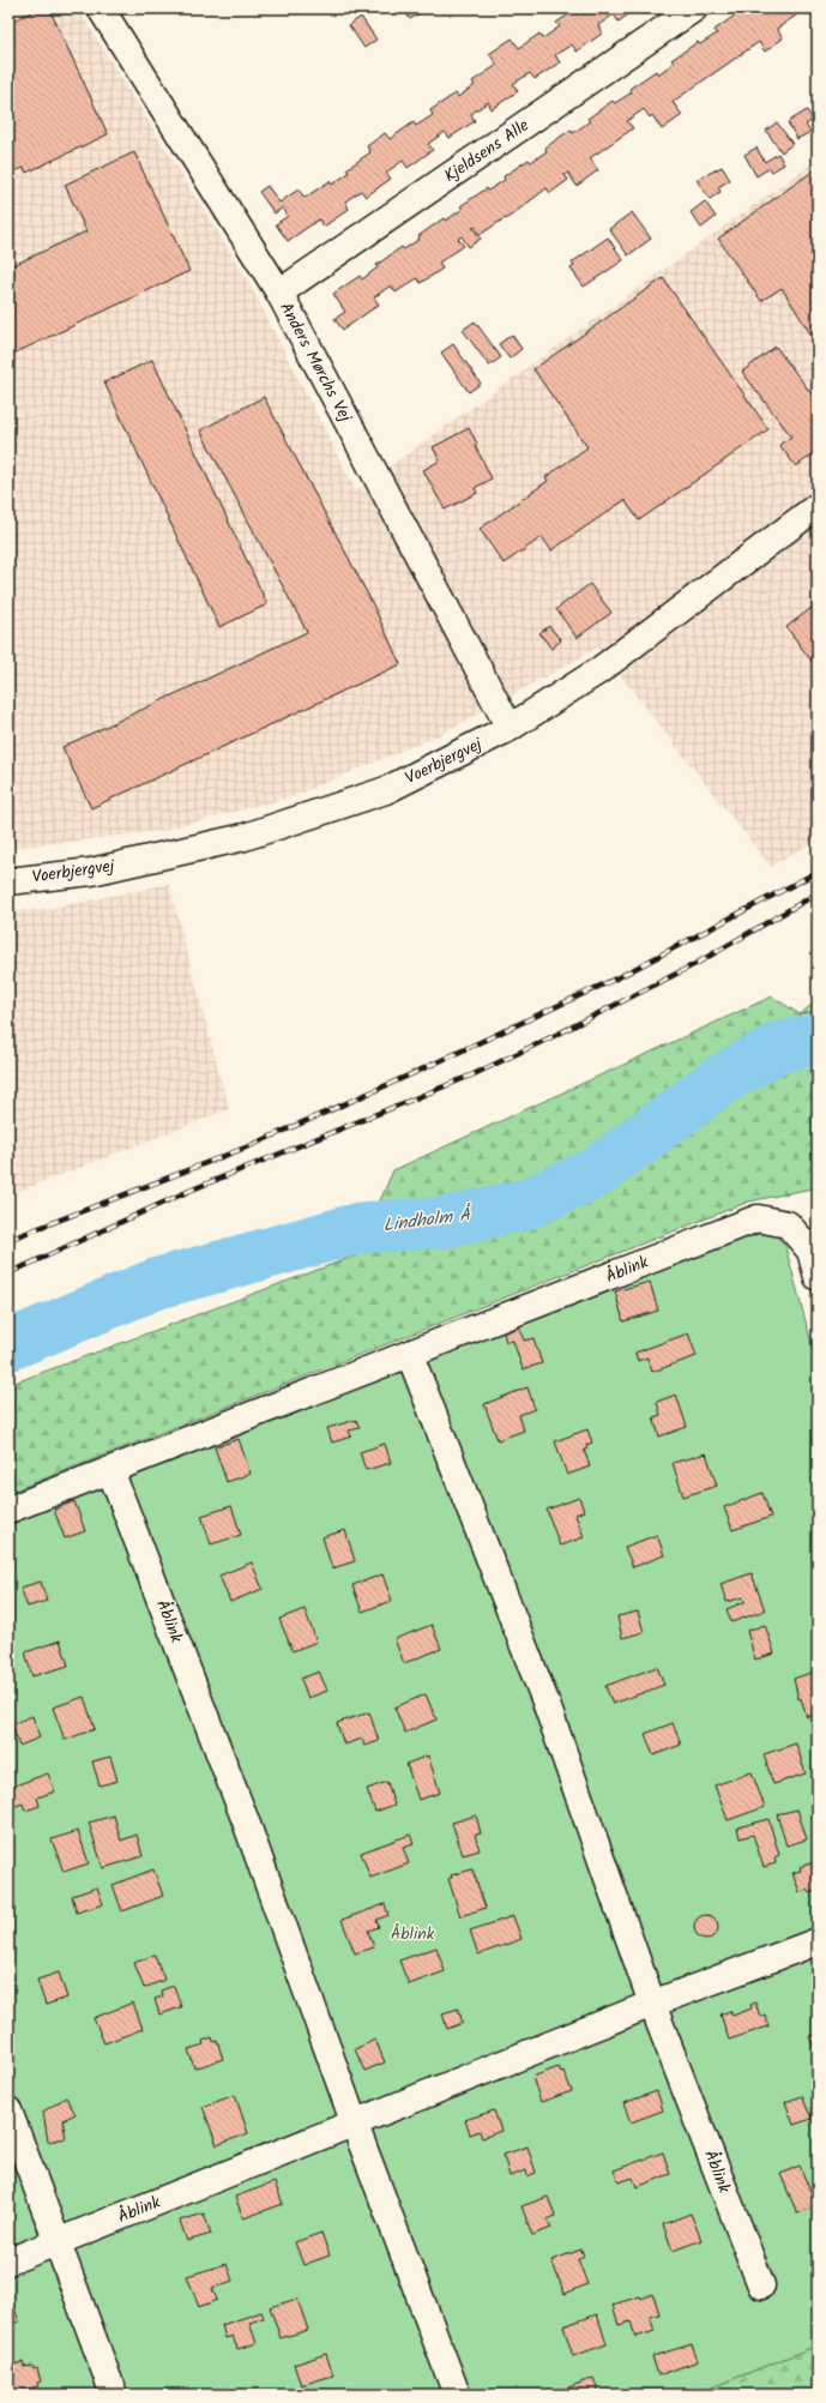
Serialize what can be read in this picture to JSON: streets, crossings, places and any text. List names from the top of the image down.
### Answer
{
  "streets": {
    "street": [
      "Kjeldsens Alle",
      "Anders Mørchs Vej",
      "Voerbjergvej",
      "Åblink"
    ]
  },
  "crossings": [
    ["Kjeldsens Alle", "Anders Mørchs Vej"],
    ["Anders Mørchs Vej", "Voerbjergvej"]
  ],
  "water": ["Lindholm Å"],
  "parks": ["Åblink"]
}
